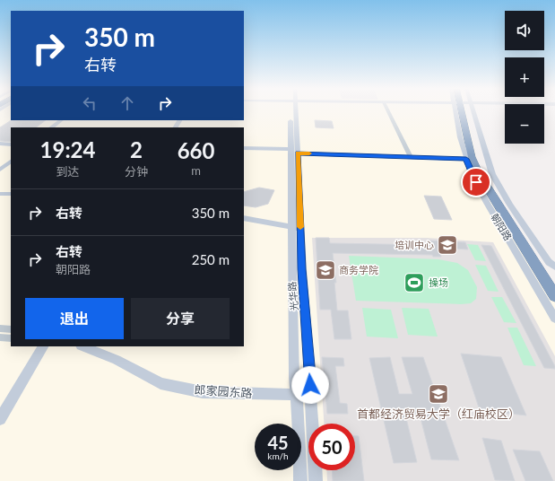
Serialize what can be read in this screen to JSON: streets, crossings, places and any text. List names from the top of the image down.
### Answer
{
  "streets": {
    "highway": ["朝阳路"],
    "street": ["光华路", "郎家园东路"]
  },
  "crossings": [
    ["光华路", "郎家园东路"]
  ],
  "places": {
    "school or university": ["培训中心", "商务学院", "首都经济贸易大学（红庙校区）"],
    "sports": ["操场"]
  },
  "page": {
    "map_buttons": ["+", "−"],
    "turn": ["350 m", "右转"],
    "eta": [
      "19:24",
      "到达",
      "2",
      "分钟",
      "660",
      "m"
    ],
    "list": [
      {
        "name": "右转",
        "value": "350 m"
      },
      {
        "name": "右转",
        "note": "朝阳路",
        "value": "250 m"
      }
    ],
    "buttons": ["退出", "分享"],
    "speed": "45 km/h",
    "limit": "50"
  }
}
